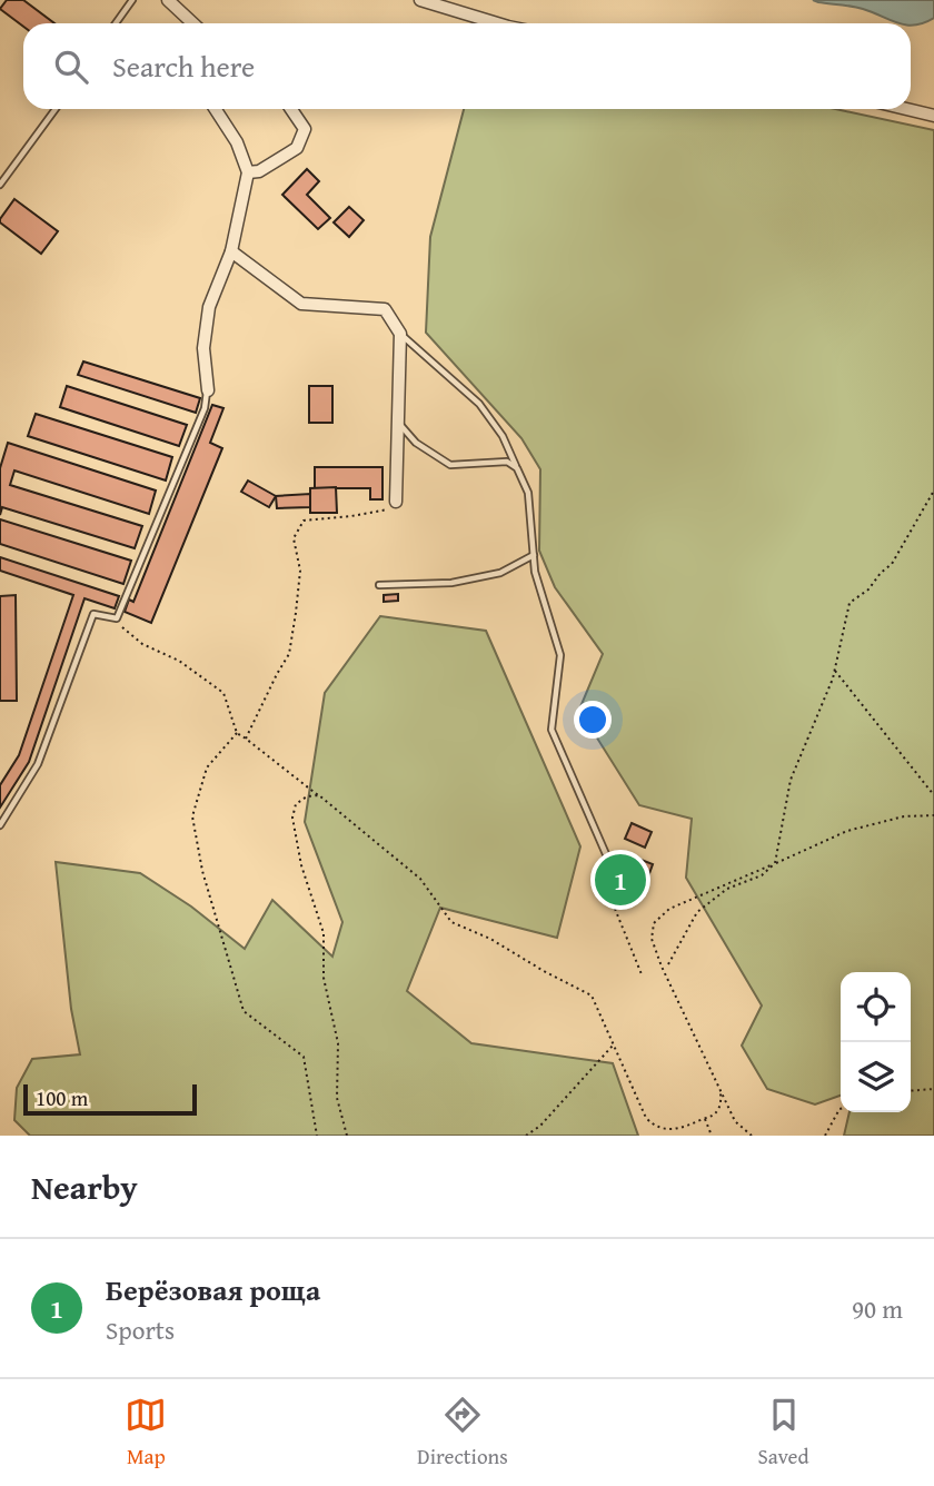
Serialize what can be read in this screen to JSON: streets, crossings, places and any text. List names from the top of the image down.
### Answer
{
  "scale_bar": "100 m",
  "page": {
    "search": "Search here",
    "pins": "1",
    "scale": "100 m",
    "heading": "Nearby",
    "list": [
      {
        "mark": "1",
        "name": "Берёзовая роща",
        "note": "Sports",
        "value": "90 m"
      }
    ],
    "nav": ["Map", "Directions", "Saved"]
  }
}
